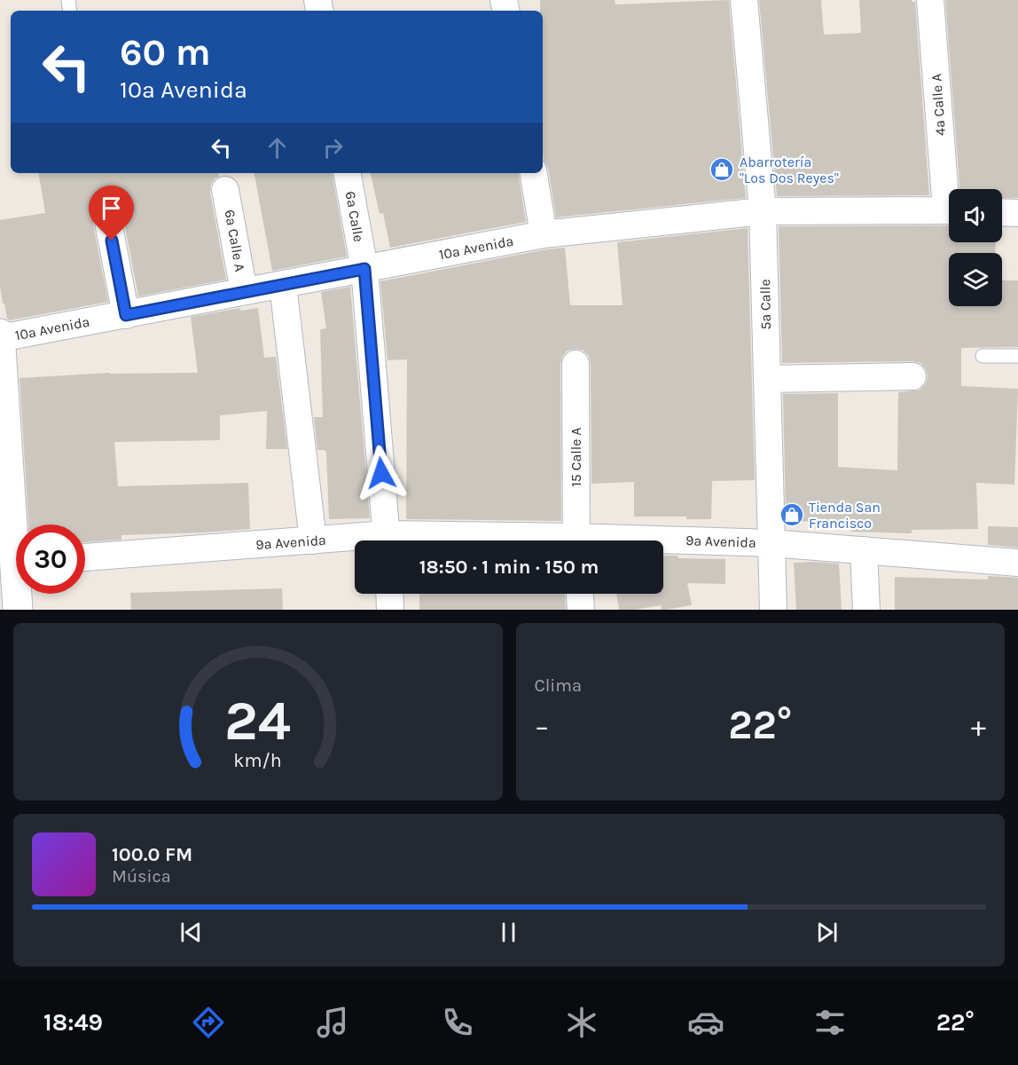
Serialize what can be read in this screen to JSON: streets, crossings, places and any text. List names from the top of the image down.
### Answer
{
  "streets": {
    "street": [
      "4a Calle A",
      "6a Calle",
      "6a Calle A",
      "10a Avenida",
      "5a Calle",
      "15 Calle A",
      "9a Avenida"
    ]
  },
  "crossings": [
    ["6a Calle", "10a Avenida"],
    ["6a Calle A", "10a Avenida"],
    ["10a Avenida", "5a Calle"],
    ["5a Calle", "9a Avenida"]
  ],
  "places": {
    "shop": ["Abarrotería \"Los Dos Reyes\"", "Tienda San Francisco"]
  },
  "page": {
    "turn": ["60 m", "10a Avenida"],
    "limit": "30",
    "trip": "18:50 · 1 min · 150 m",
    "tile": "Clima",
    "heat": ["−", "22°", "+"],
    "song": ["100.0 FM", "Música"],
    "tabs": ["18:49", "22°"],
    "gauge": ["24", "km/h"]
  }
}
